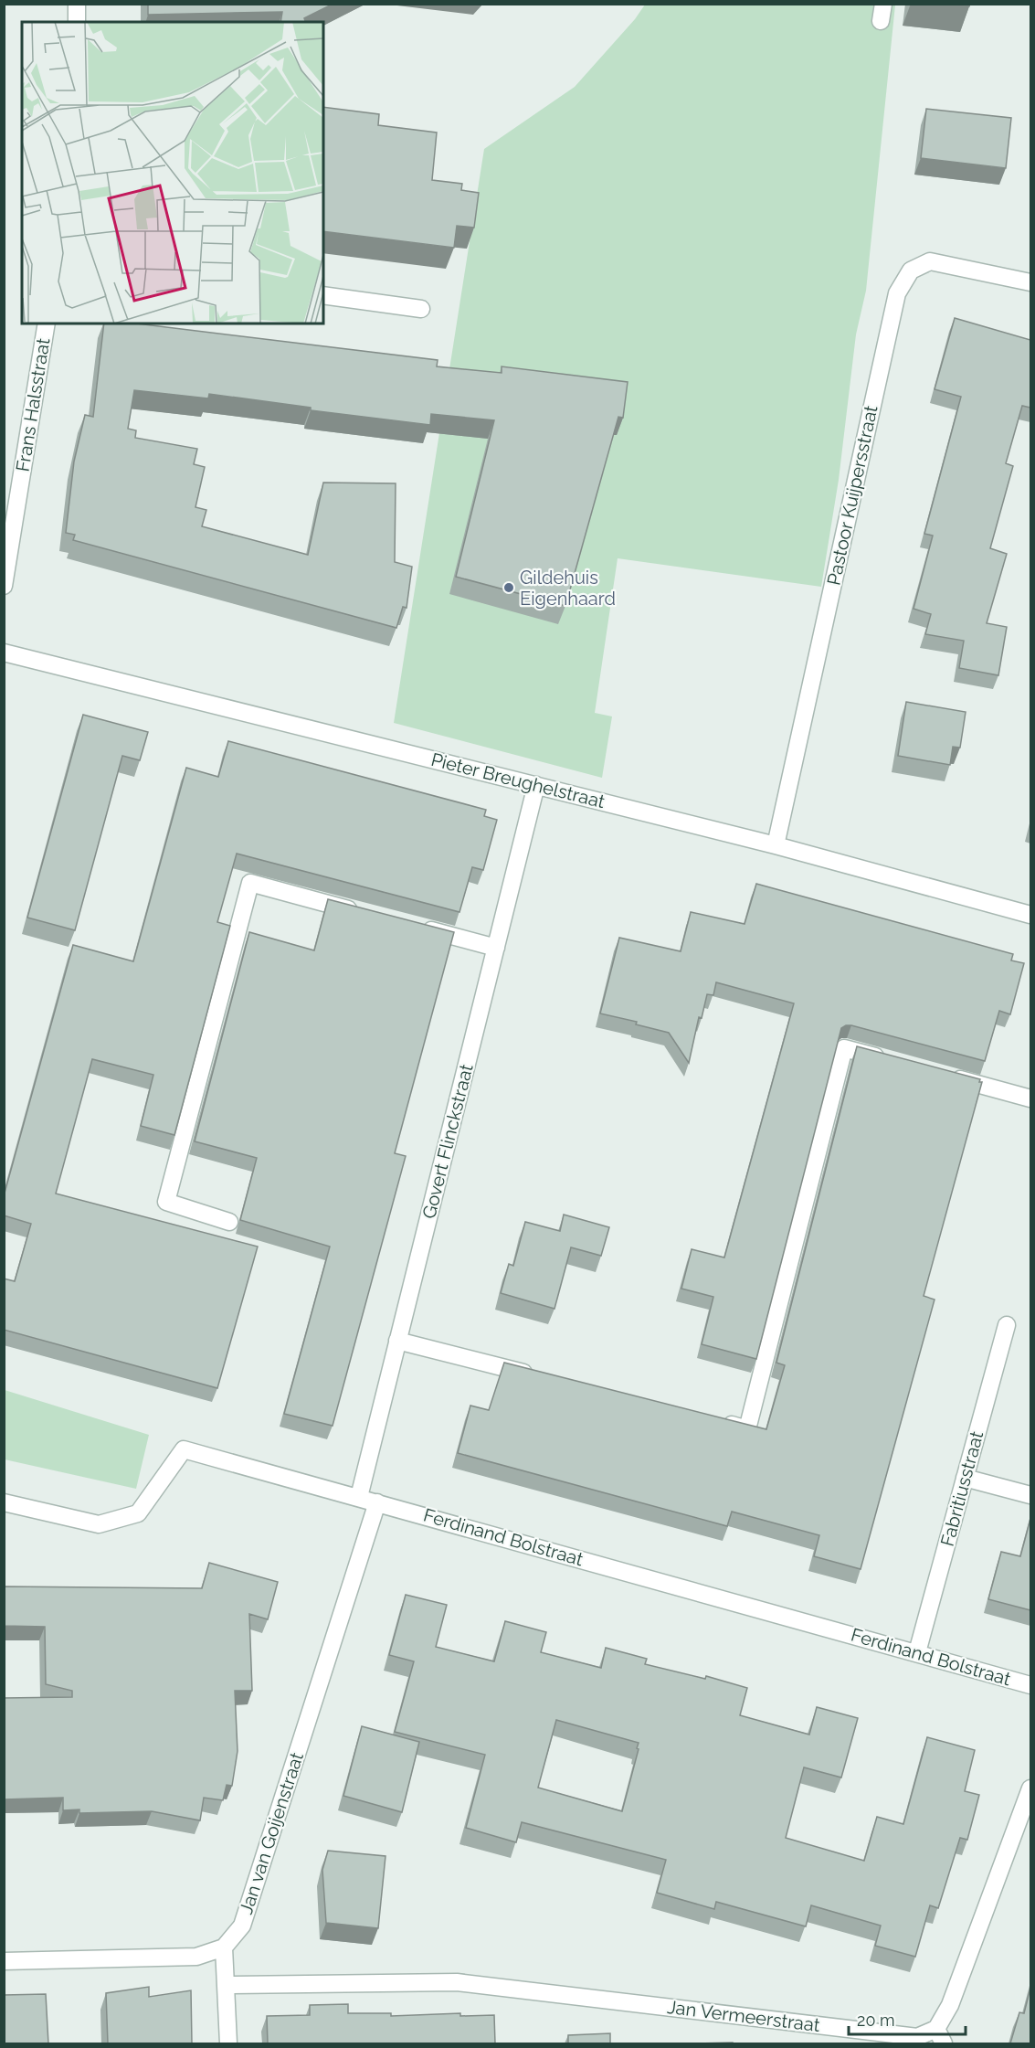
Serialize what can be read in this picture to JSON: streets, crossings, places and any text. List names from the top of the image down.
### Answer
{
  "streets": {
    "street": [
      "Frans Halsstraat",
      "Pastoor Kuijpersstraat",
      "Pieter Breughelstraat",
      "Govert Flinckstraat",
      "Fabritiusstraat",
      "Ferdinand Bolstraat",
      "Jan van Goijenstraat",
      "Jan Vermeerstraat"
    ]
  },
  "crossings": [
    ["Pastoor Kuijpersstraat", "Pieter Breughelstraat"],
    ["Pieter Breughelstraat", "Govert Flinckstraat"],
    ["Govert Flinckstraat", "Ferdinand Bolstraat"],
    ["Fabritiusstraat", "Ferdinand Bolstraat"],
    ["Ferdinand Bolstraat", "Jan van Goijenstraat"]
  ],
  "places": ["Gildehuis Eigenhaard"],
  "scale_bar": "20 m"
}
